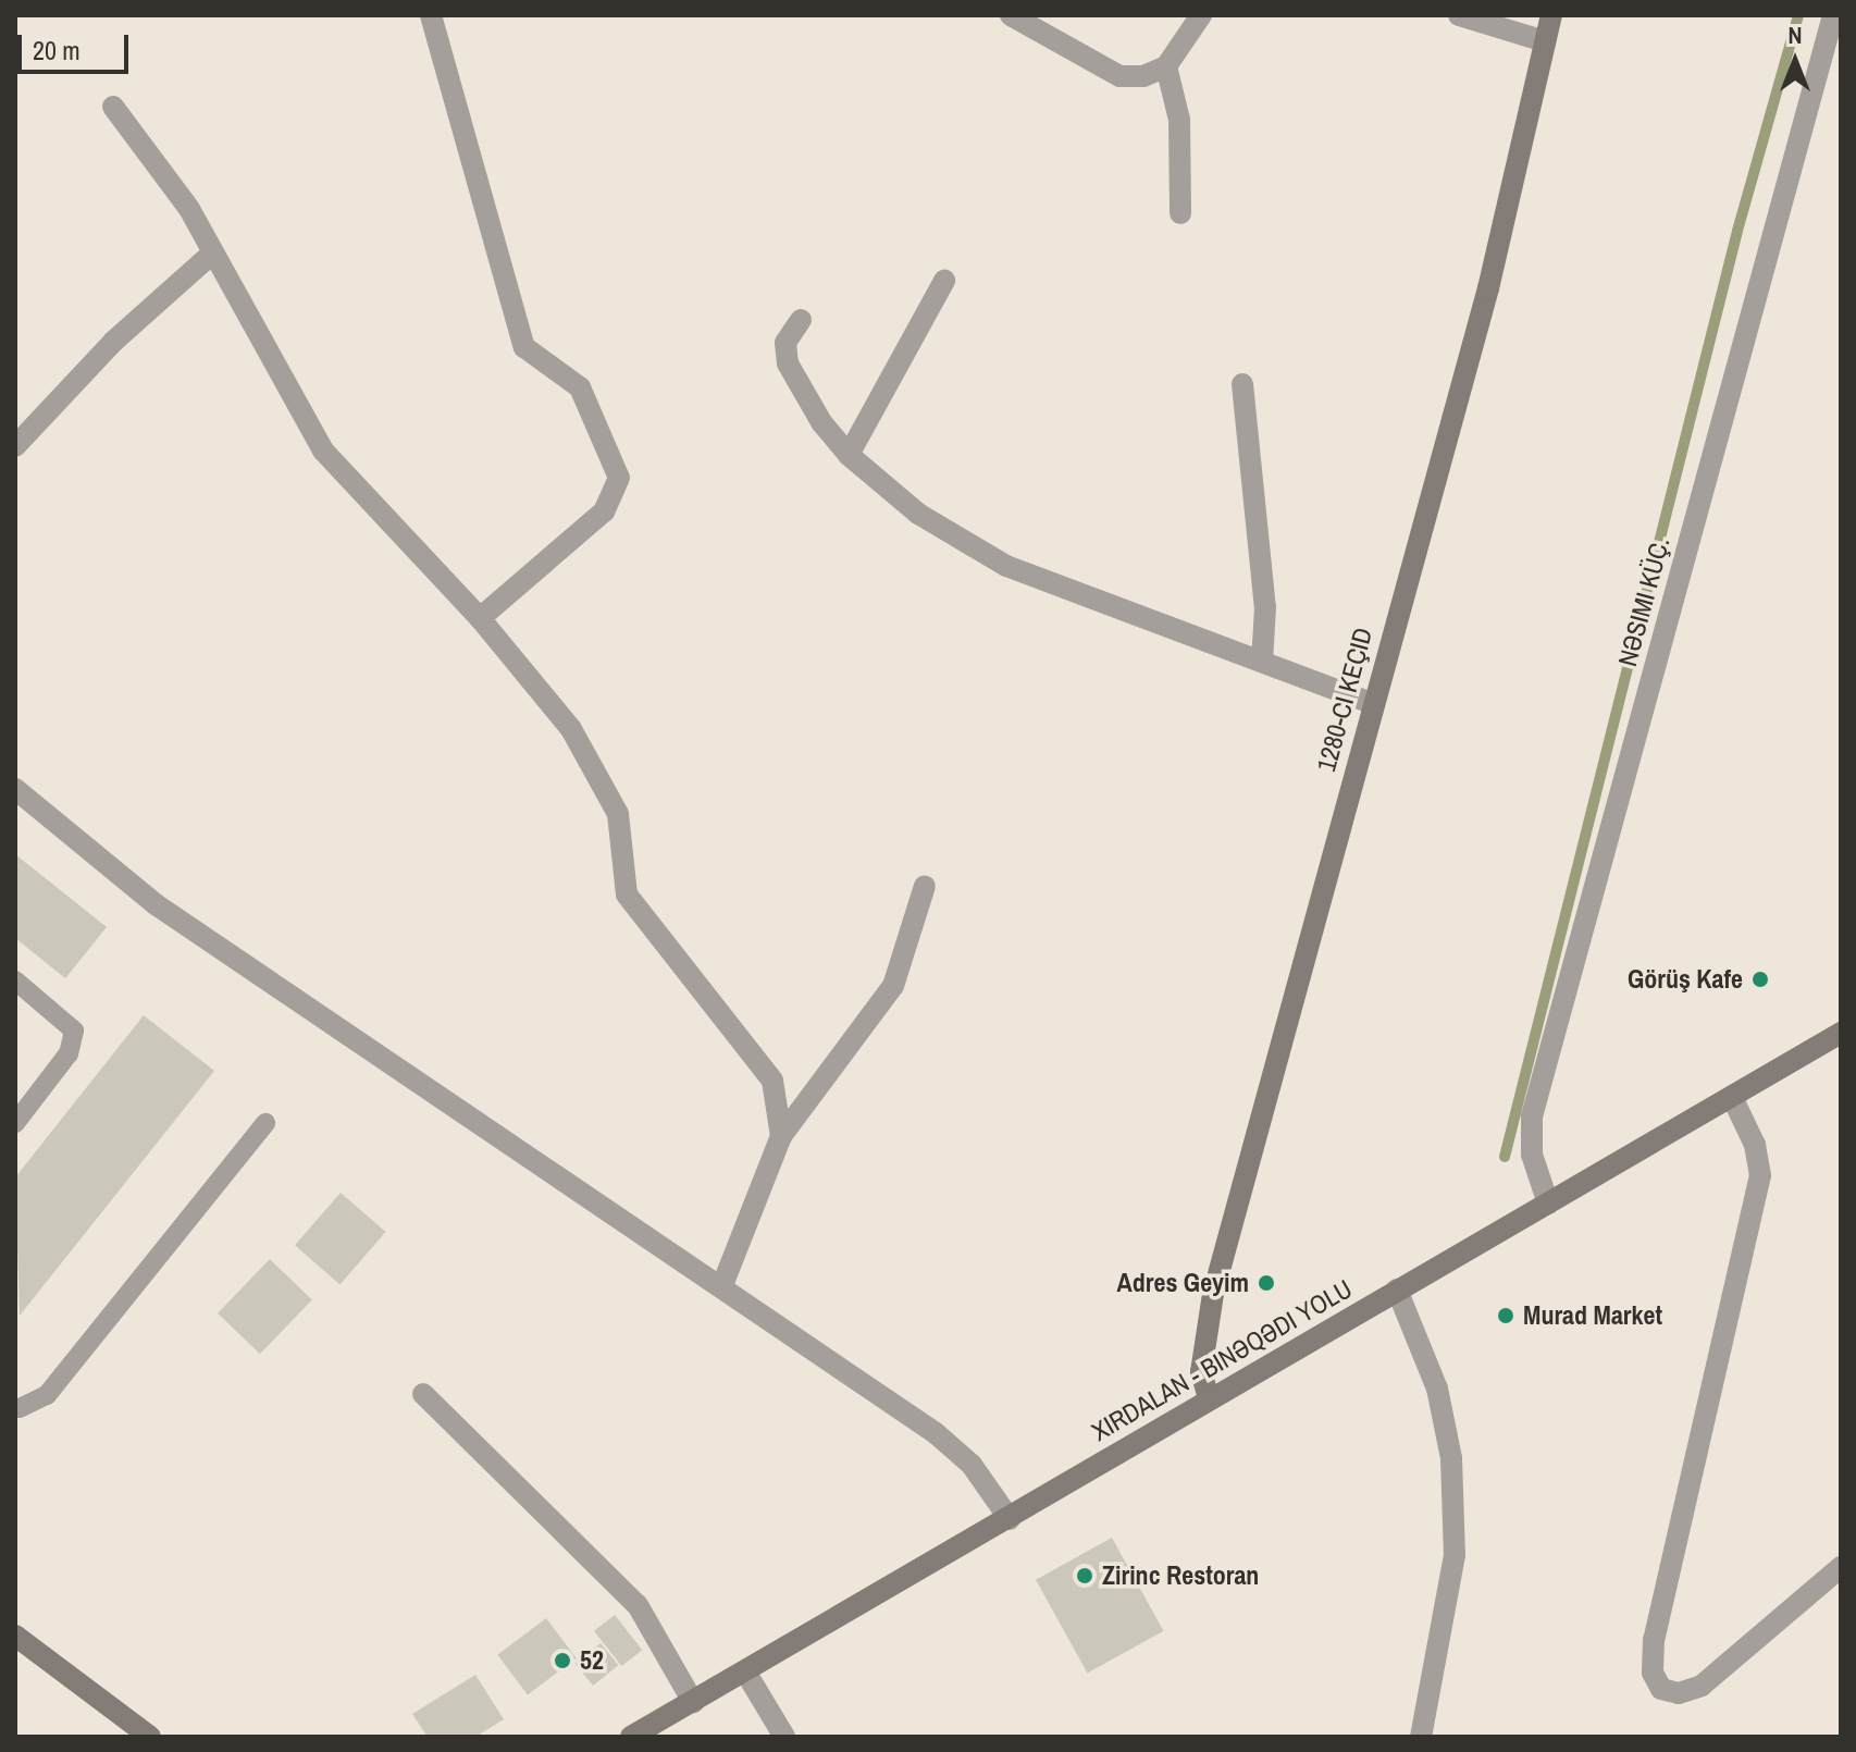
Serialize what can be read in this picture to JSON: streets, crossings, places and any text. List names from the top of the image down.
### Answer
{
  "streets": {
    "street": ["NƏSIMI KÜÇ."]
  },
  "places": [
    "Görüş Kafe",
    "Adres Geyim",
    "Murad Market",
    "Zirinc Restoran",
    "52"
  ],
  "scale_bar": "20 m",
  "north": "top"
}
